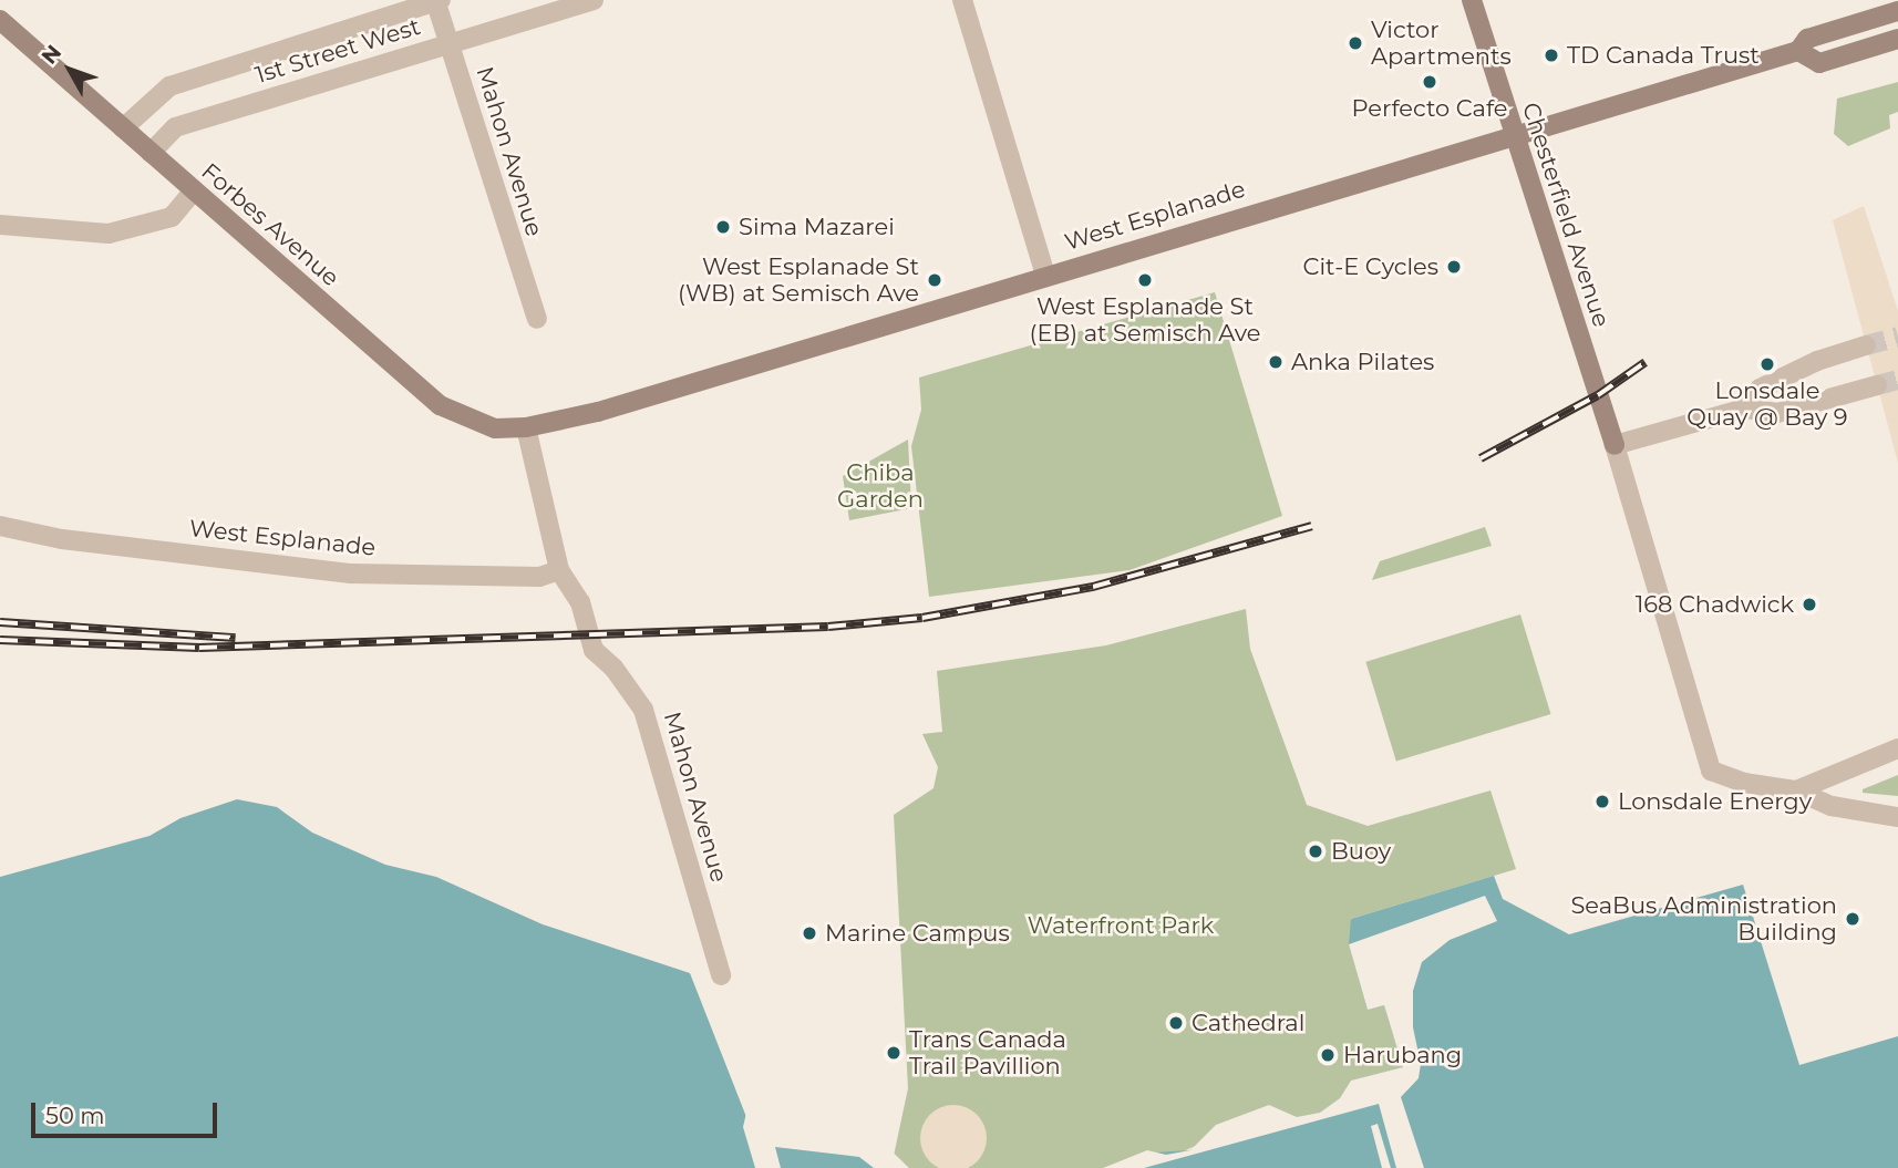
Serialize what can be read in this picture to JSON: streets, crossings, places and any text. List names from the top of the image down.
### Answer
{
  "streets": {
    "main road": ["Chesterfield Avenue", "West Esplanade", "Forbes Avenue"],
    "street": ["1st Street West", "Mahon Avenue"]
  },
  "crossings": [
    ["1st Street West", "Mahon Avenue"],
    ["1st Street West", "Forbes Avenue"],
    ["Mahon Avenue", "West Esplanade"],
    ["Mahon Avenue", "Forbes Avenue"],
    ["Chesterfield Avenue", "West Esplanade"],
    ["West Esplanade", "Forbes Avenue"]
  ],
  "parks": ["Chiba Garden", "Waterfront Park"],
  "places": [
    "Victor Apartments",
    "TD Canada Trust",
    "Perfecto Cafe",
    "Sima Mazarei",
    "Cit-E Cycles",
    "West Esplanade St (WB) at Semisch Ave",
    "West Esplanade St (EB) at Semisch Ave",
    "Anka Pilates",
    "Lonsdale Quay @ Bay 9",
    "168 Chadwick",
    "Lonsdale Energy",
    "Buoy",
    "SeaBus Administration Building",
    "Marine Campus",
    "Cathedral",
    "Trans Canada Trail Pavillion",
    "Harubang"
  ],
  "scale_bar": "50 m",
  "north": "top left"
}
